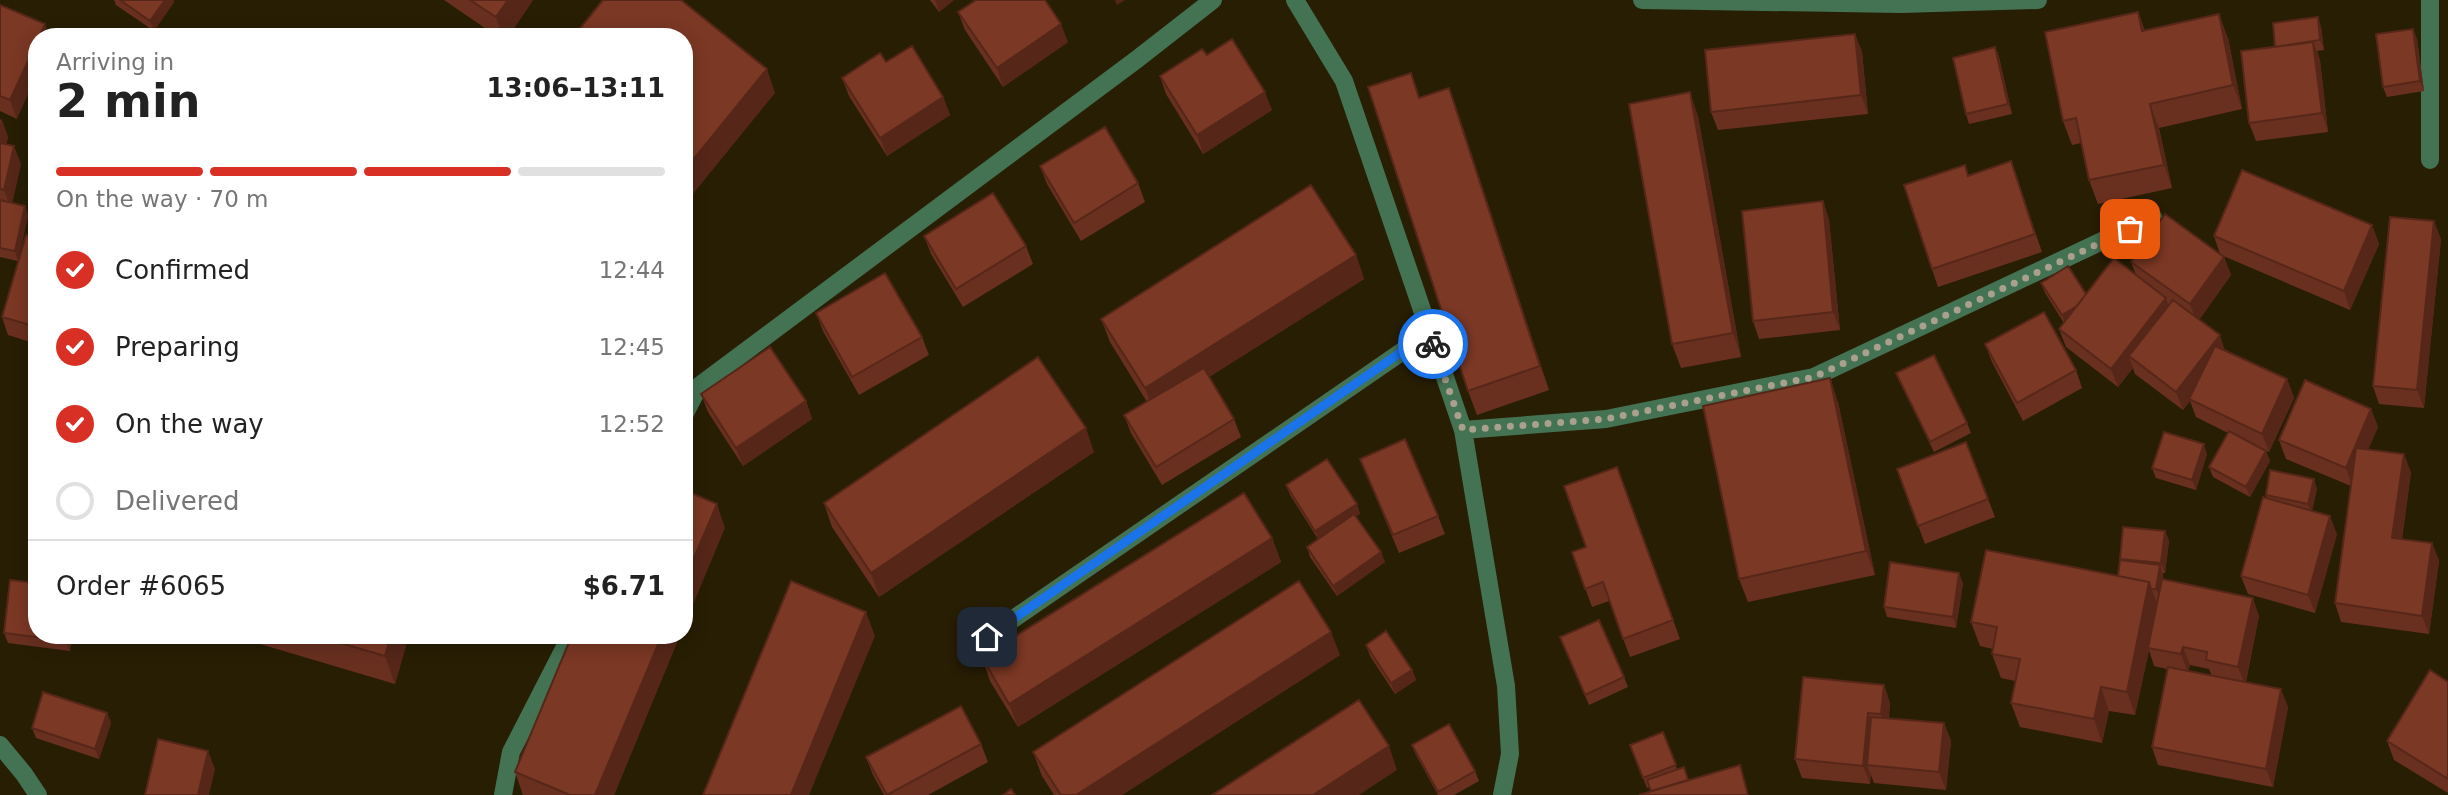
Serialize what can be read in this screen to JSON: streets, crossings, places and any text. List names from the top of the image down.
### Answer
{
  "page": {
    "heading": ["2 min", "Arriving in", "13:06–13:11"],
    "panel": ["Order #6065", "$6.71"],
    "bar": "On the way · 70 m",
    "list": [
      ["Confirmed", "12:44"],
      ["Preparing", "12:45"],
      ["On the way", "12:52"],
      "Delivered"
    ]
  }
}
